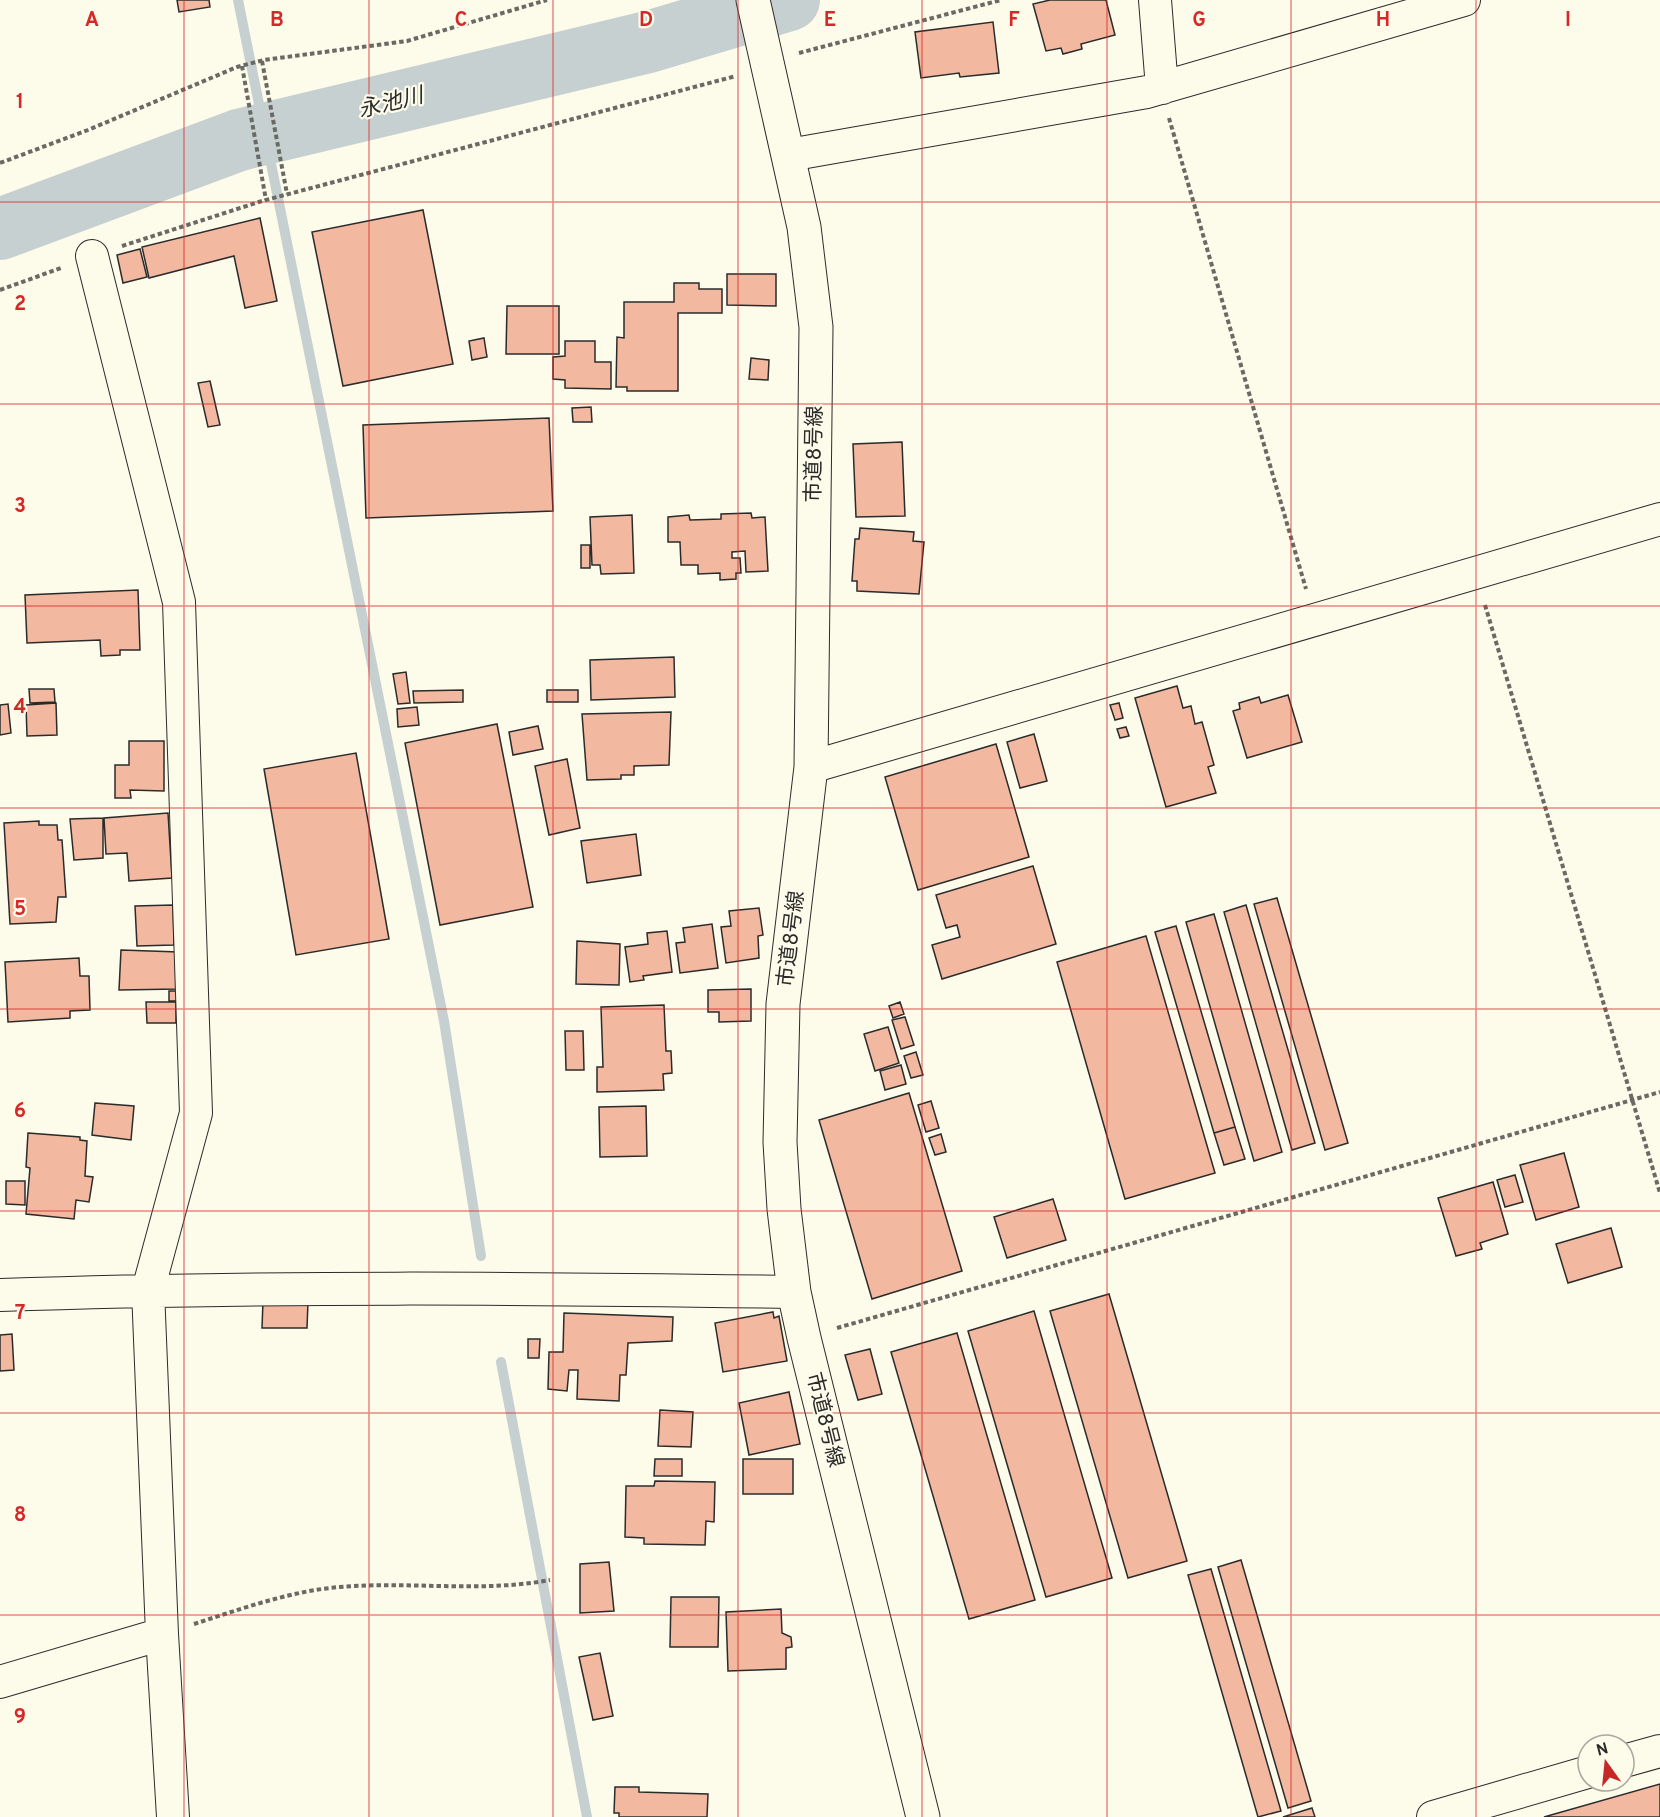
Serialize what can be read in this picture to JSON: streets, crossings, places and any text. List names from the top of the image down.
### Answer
{
  "streets": {
    "street": ["市道8号線"]
  },
  "water": ["永池川"],
  "north": "top",
  "grid": {
    "columns": [
      "A",
      "B",
      "C",
      "D",
      "E",
      "F",
      "G",
      "H",
      "I"
    ],
    "rows": [
      "1",
      "2",
      "3",
      "4",
      "5",
      "6",
      "7",
      "8",
      "9"
    ]
  }
}
